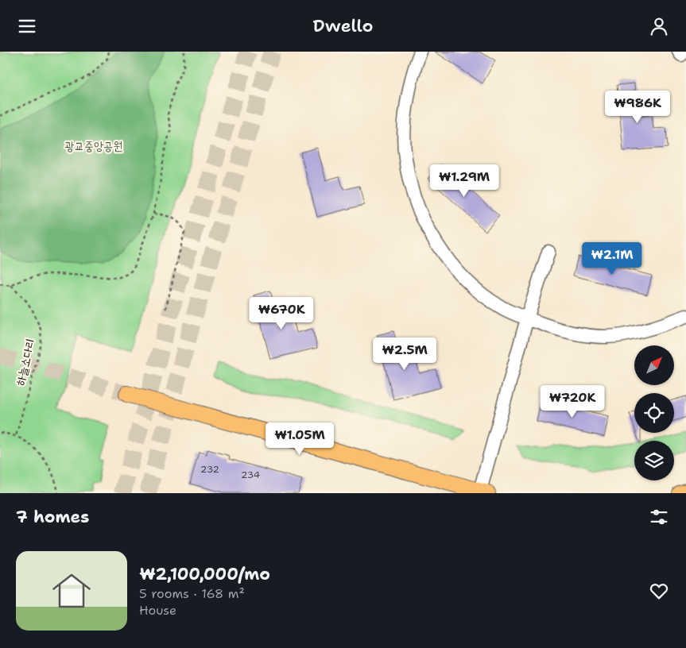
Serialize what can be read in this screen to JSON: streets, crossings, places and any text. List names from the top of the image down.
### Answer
{
  "streets": {
    "path": ["하늘소다리"]
  },
  "parks": ["광교중앙공원"],
  "house_numbers": ["232", "234"],
  "north": "top right",
  "page": {
    "header": "Dwello",
    "price": [
      "₩986K",
      "₩1.29M",
      "₩2.1M",
      "₩670K",
      "₩2.5M",
      "₩720K",
      "₩1.05M"
    ],
    "heading": "7 homes",
    "list": [
      {
        "name": "₩2,100,000/mo",
        "note": "5 rooms · 168 m² · House"
      }
    ]
  }
}
